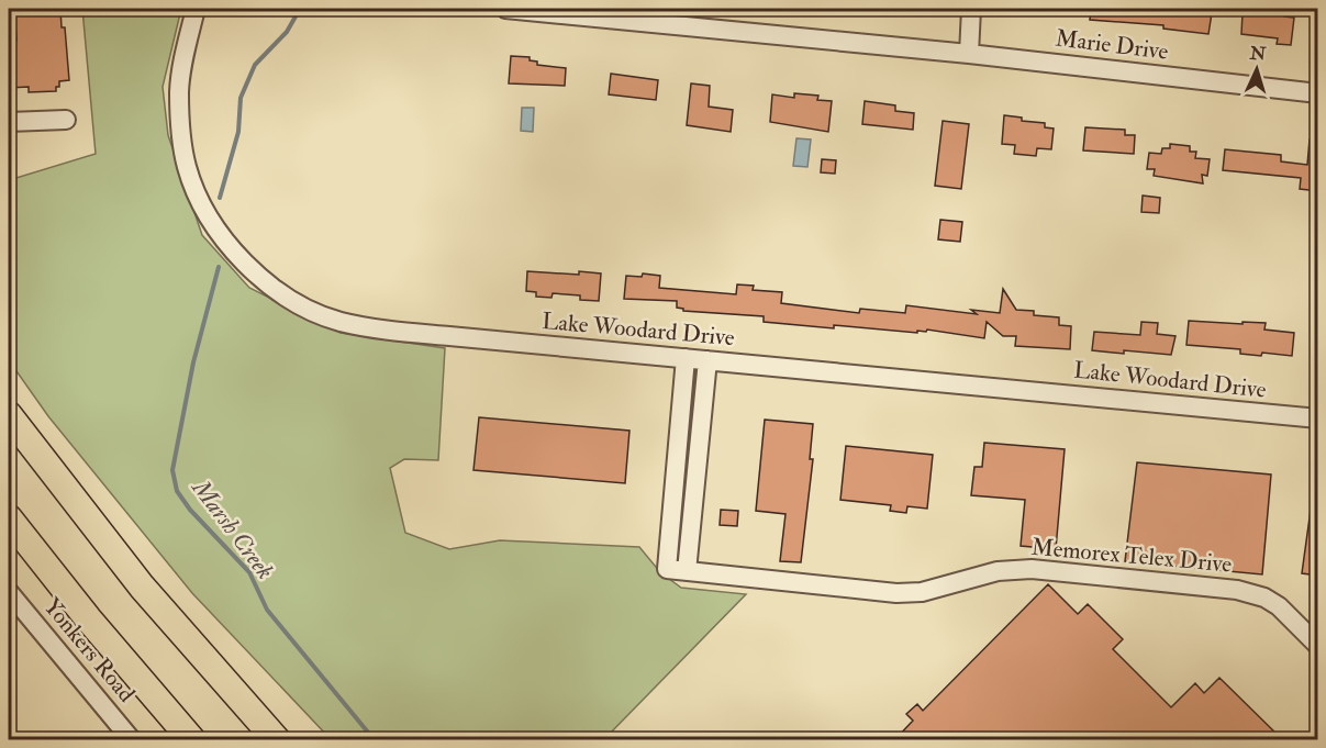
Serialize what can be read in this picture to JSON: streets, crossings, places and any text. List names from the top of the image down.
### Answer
{
  "streets": {
    "street": [
      "Marie Drive",
      "Lake Woodard Drive",
      "Memorex Telex Drive",
      "Yonkers Road"
    ]
  },
  "water": ["Marsh Creek"],
  "north": "top"
}
